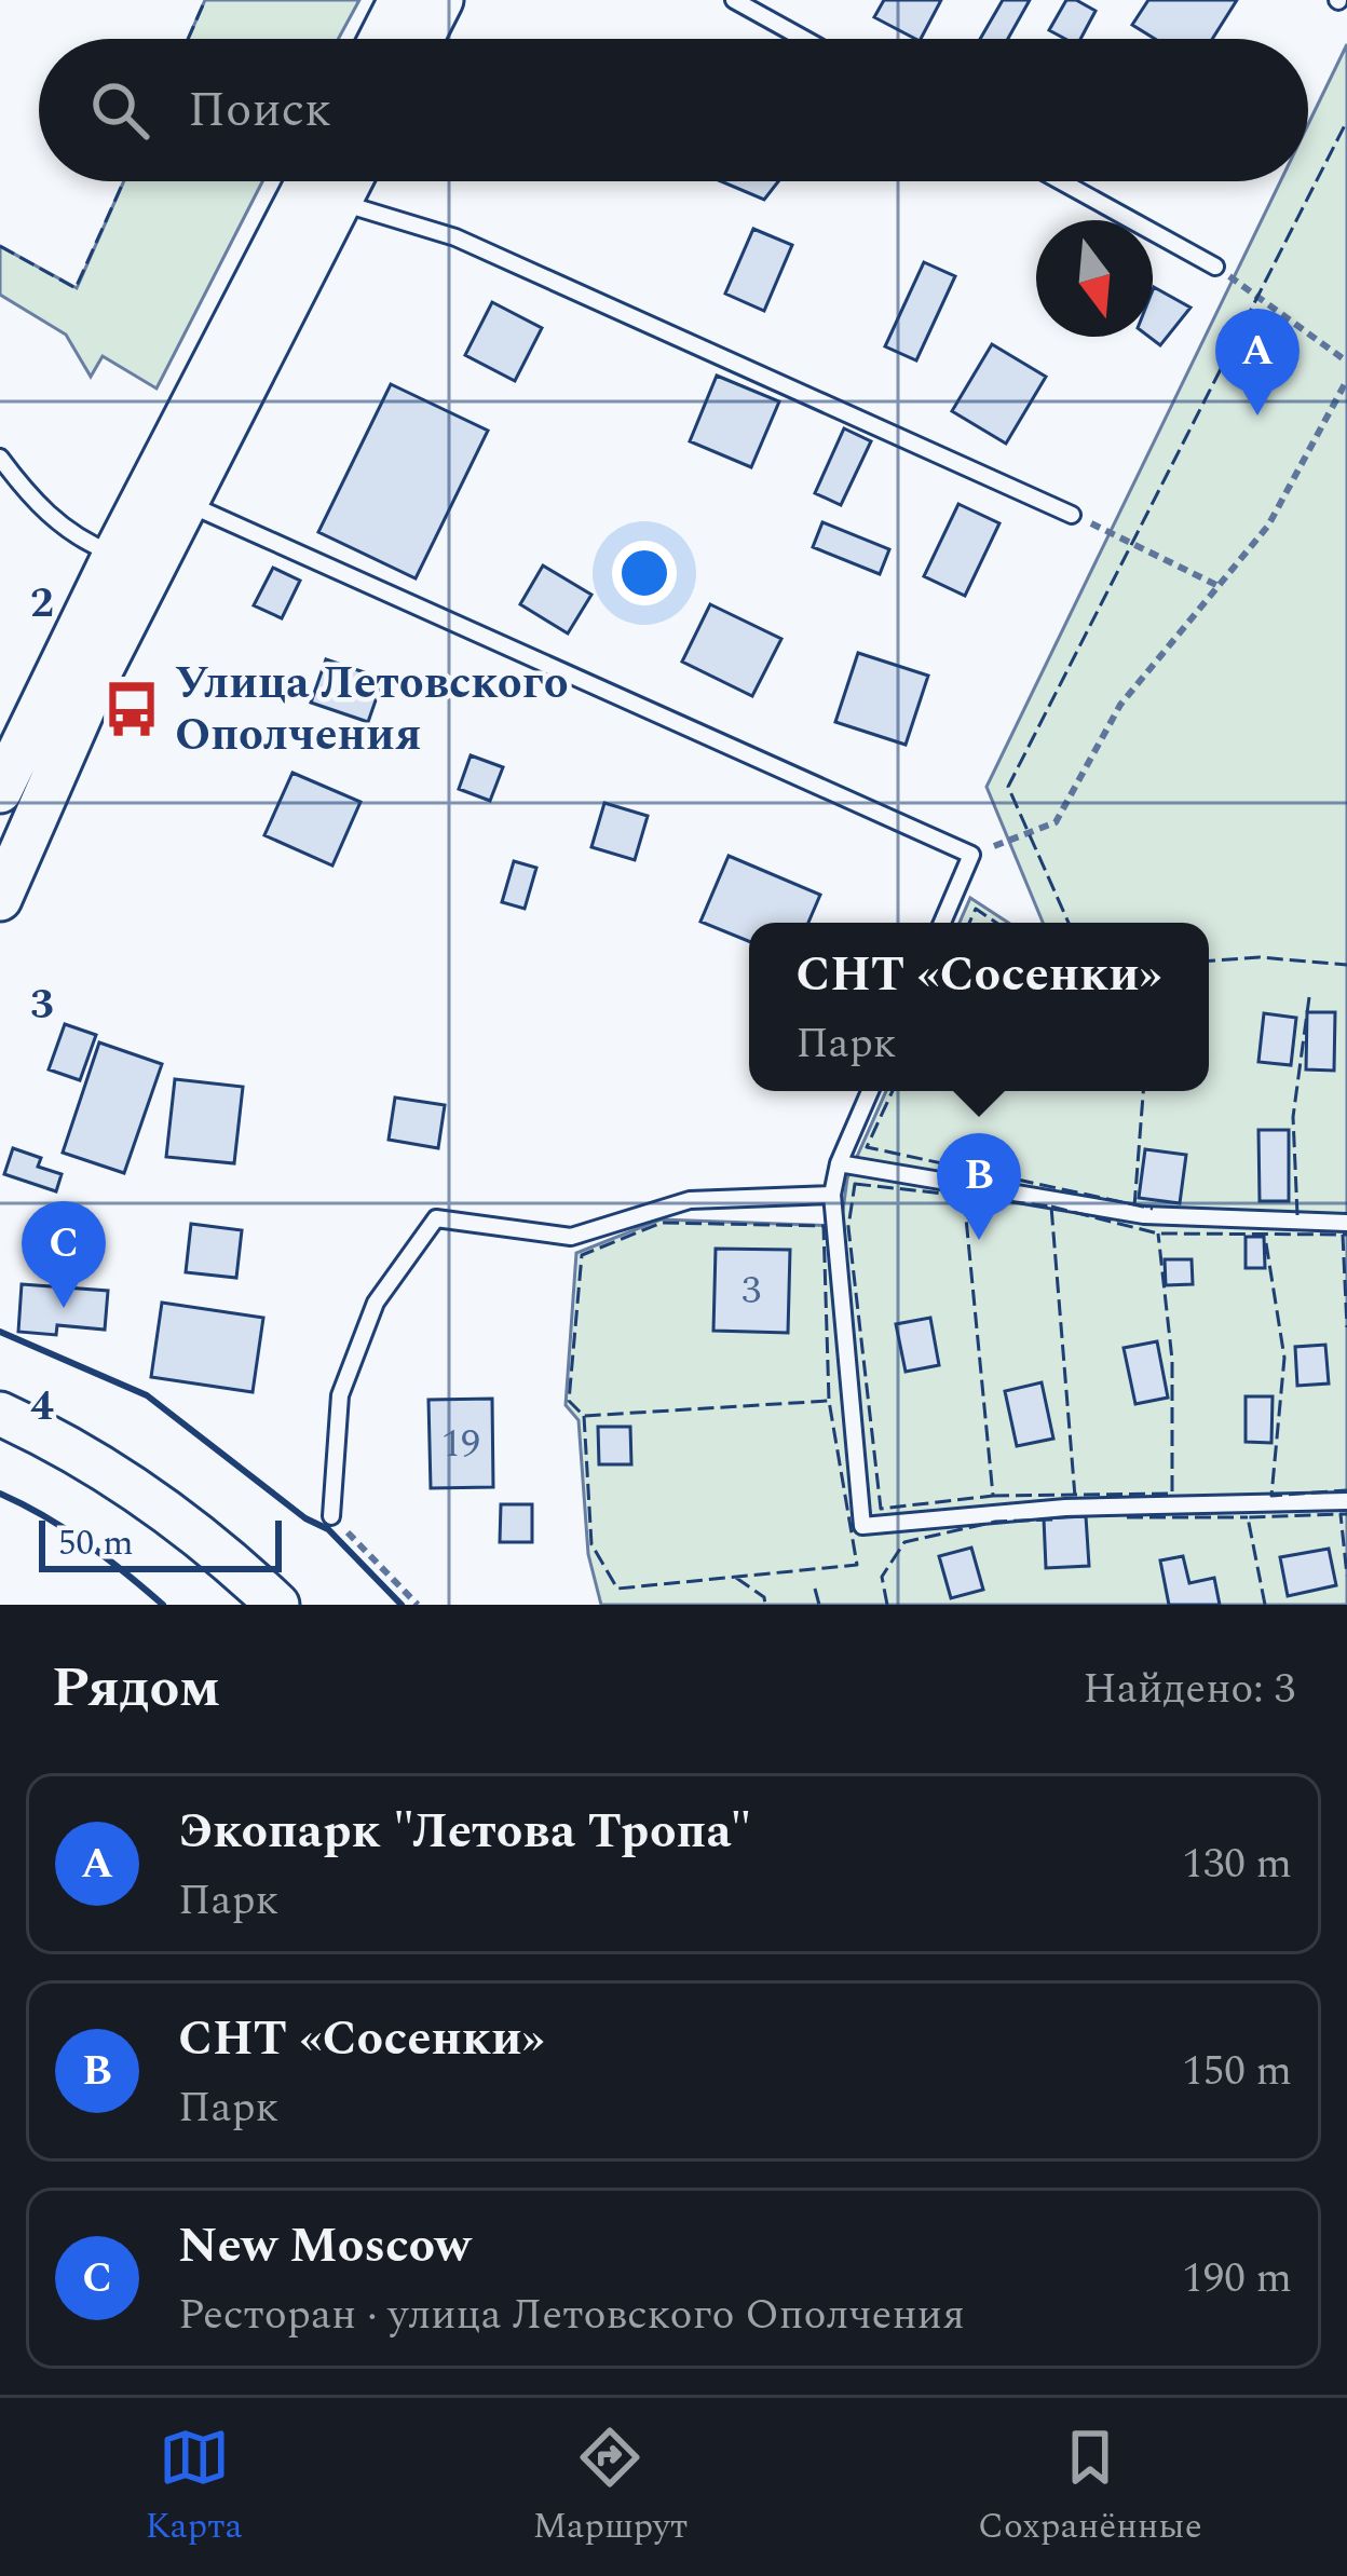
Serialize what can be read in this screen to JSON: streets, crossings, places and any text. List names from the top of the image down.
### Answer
{
  "places": {
    "bus stop": ["Улица Летовского Ополчения"]
  },
  "house_numbers": ["3", "19"],
  "scale_bar": "50 m",
  "north": "bottom",
  "page": {
    "search": "Поиск",
    "pins": ["A", "B", "C"],
    "popup": ["СНТ «Сосенки»", "Парк"],
    "scale": "50 m",
    "heading": ["Рядом", "Найдено: 3"],
    "list": [
      {
        "mark": "A",
        "name": "Экопарк \"Летова Тропа\"",
        "note": "Парк",
        "value": "130 m"
      },
      {
        "mark": "B",
        "name": "СНТ «Сосенки»",
        "note": "Парк",
        "value": "150 m"
      },
      {
        "mark": "C",
        "name": "New Moscow",
        "note": "Ресторан · улица Летовского Ополчения",
        "value": "190 m"
      }
    ],
    "nav": ["Карта", "Маршрут", "Сохранённые"]
  },
  "grid": {
    "rows": ["2", "3", "4"]
  }
}
